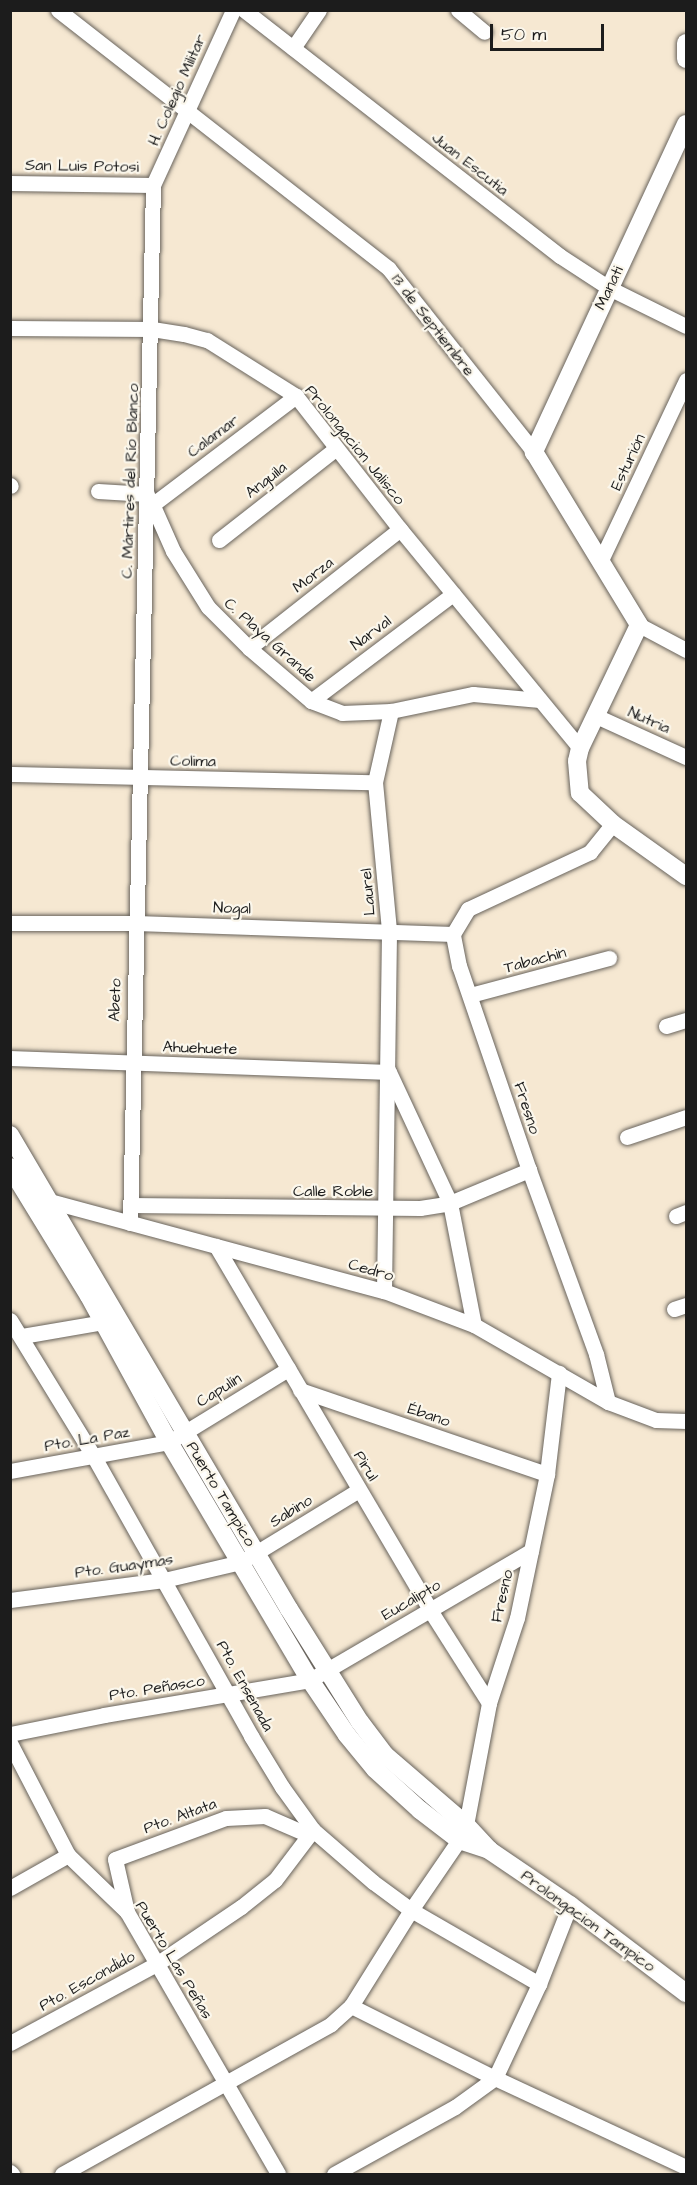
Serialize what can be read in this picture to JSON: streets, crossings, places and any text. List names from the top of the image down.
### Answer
{
  "streets": {
    "street": [
      "H. Colegio Militar",
      "Juan Escutia",
      "San Luis Potosi",
      "Manati",
      "13 de Septiembre",
      "Calamar",
      "Prolongacion Jalisco",
      "Esturión",
      "Anguila",
      "C. Mártires del Río Blanco",
      "Morza",
      "Narval",
      "C. Playa Grande",
      "Nutria",
      "Colima",
      "Laurel",
      "Nogal",
      "Tabachin",
      "Abeto",
      "Ahuehuete",
      "Fresno",
      "Calle Roble",
      "Cedro",
      "Capulín",
      "Ébano",
      "Pto. La Paz",
      "Pirul",
      "Puerto Tampico",
      "Sabino",
      "Pto. Guaymas",
      "Eucalipto",
      "Pto. Ensenada",
      "Pto. Peñasco",
      "Pto. Altata",
      "Prolongacion Tampico",
      "Puerto Las Peñas",
      "Pto. Escondido"
    ]
  },
  "crossings": [
    ["H. Colegio Militar", "San Luis Potosi"],
    ["H. Colegio Militar", "13 de Septiembre"],
    ["H. Colegio Militar", "C. Mártires del Río Blanco"],
    ["Juan Escutia", "Manati"],
    ["San Luis Potosi", "C. Mártires del Río Blanco"],
    ["Manati", "13 de Septiembre"],
    ["13 de Septiembre", "Esturión"],
    ["Calamar", "Prolongacion Jalisco"],
    ["Calamar", "C. Mártires del Río Blanco"],
    ["Calamar", "C. Playa Grande"],
    ["Prolongacion Jalisco", "Anguila"],
    ["Prolongacion Jalisco", "C. Mártires del Río Blanco"],
    ["Prolongacion Jalisco", "Morza"],
    ["Prolongacion Jalisco", "Narval"],
    ["Prolongacion Jalisco", "C. Playa Grande"],
    ["C. Mártires del Río Blanco", "C. Playa Grande"],
    ["C. Mártires del Río Blanco", "Colima"],
    ["C. Mártires del Río Blanco", "Abeto"],
    ["Morza", "C. Playa Grande"],
    ["Narval", "C. Playa Grande"],
    ["C. Playa Grande", "Laurel"],
    ["Colima", "Laurel"],
    ["Colima", "Abeto"],
    ["Laurel", "Nogal"],
    ["Laurel", "Ahuehuete"],
    ["Laurel", "Calle Roble"],
    ["Laurel", "Cedro"],
    ["Nogal", "Abeto"],
    ["Tabachin", "Fresno"],
    ["Abeto", "Ahuehuete"],
    ["Abeto", "Calle Roble"],
    ["Abeto", "Cedro"],
    ["Fresno", "Calle Roble"],
    ["Fresno", "Cedro"],
    ["Fresno", "Ébano"],
    ["Fresno", "Pirul"],
    ["Fresno", "Puerto Tampico"],
    ["Fresno", "Eucalipto"],
    ["Fresno", "Prolongacion Tampico"],
    ["Cedro", "Pirul"],
    ["Cedro", "Puerto Tampico"],
    ["Capulín", "Pto. La Paz"],
    ["Capulín", "Pirul"],
    ["Capulín", "Puerto Tampico"],
    ["Ébano", "Pirul"],
    ["Pto. La Paz", "Puerto Tampico"],
    ["Pto. La Paz", "Pto. Ensenada"],
    ["Pirul", "Sabino"],
    ["Pirul", "Eucalipto"],
    ["Puerto Tampico", "Sabino"],
    ["Puerto Tampico", "Pto. Guaymas"],
    ["Puerto Tampico", "Eucalipto"],
    ["Puerto Tampico", "Pto. Peñasco"],
    ["Puerto Tampico", "Prolongacion Tampico"],
    ["Sabino", "Pto. Guaymas"],
    ["Pto. Guaymas", "Pto. Ensenada"],
    ["Eucalipto", "Pto. Peñasco"],
    ["Pto. Ensenada", "Pto. Peñasco"],
    ["Pto. Ensenada", "Pto. Altata"],
    ["Pto. Ensenada", "Pto. Escondido"],
    ["Pto. Altata", "Puerto Las Peñas"],
    ["Pto. Altata", "Pto. Escondido"],
    ["Puerto Las Peñas", "Pto. Escondido"]
  ],
  "scale_bar": "50 m"
}
